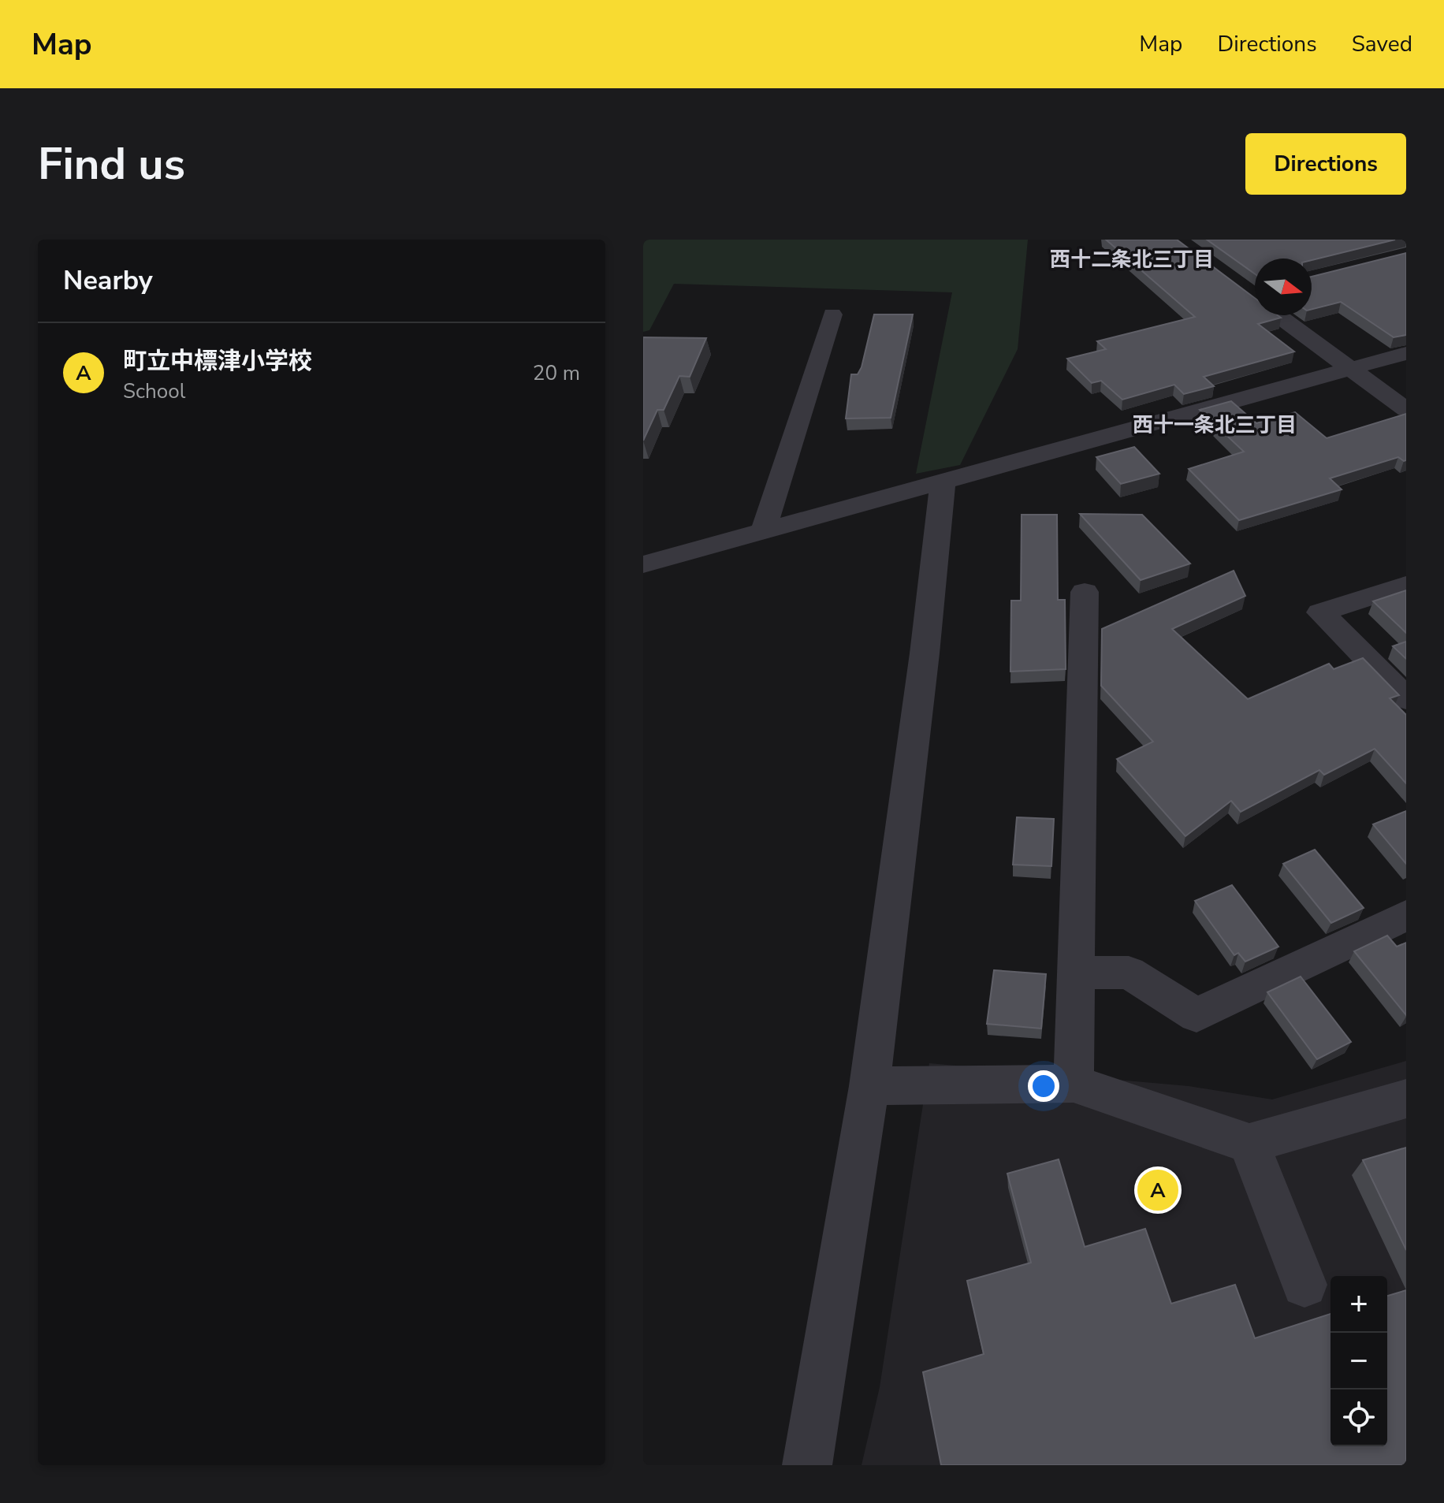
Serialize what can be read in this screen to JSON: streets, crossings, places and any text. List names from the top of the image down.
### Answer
{
  "districts": ["西十二条北三丁目", "西十一条北三丁目"],
  "north": "right",
  "page": {
    "header": "Map",
    "nav": ["Map", "Directions", "Saved"],
    "buttons": "Directions",
    "title": "Find us",
    "heading": "Nearby",
    "list": [
      {
        "mark": "A",
        "name": "町立中標津小学校",
        "note": "School",
        "value": "20 m"
      }
    ],
    "pins": "A",
    "map_buttons": ["+", "−"]
  }
}
